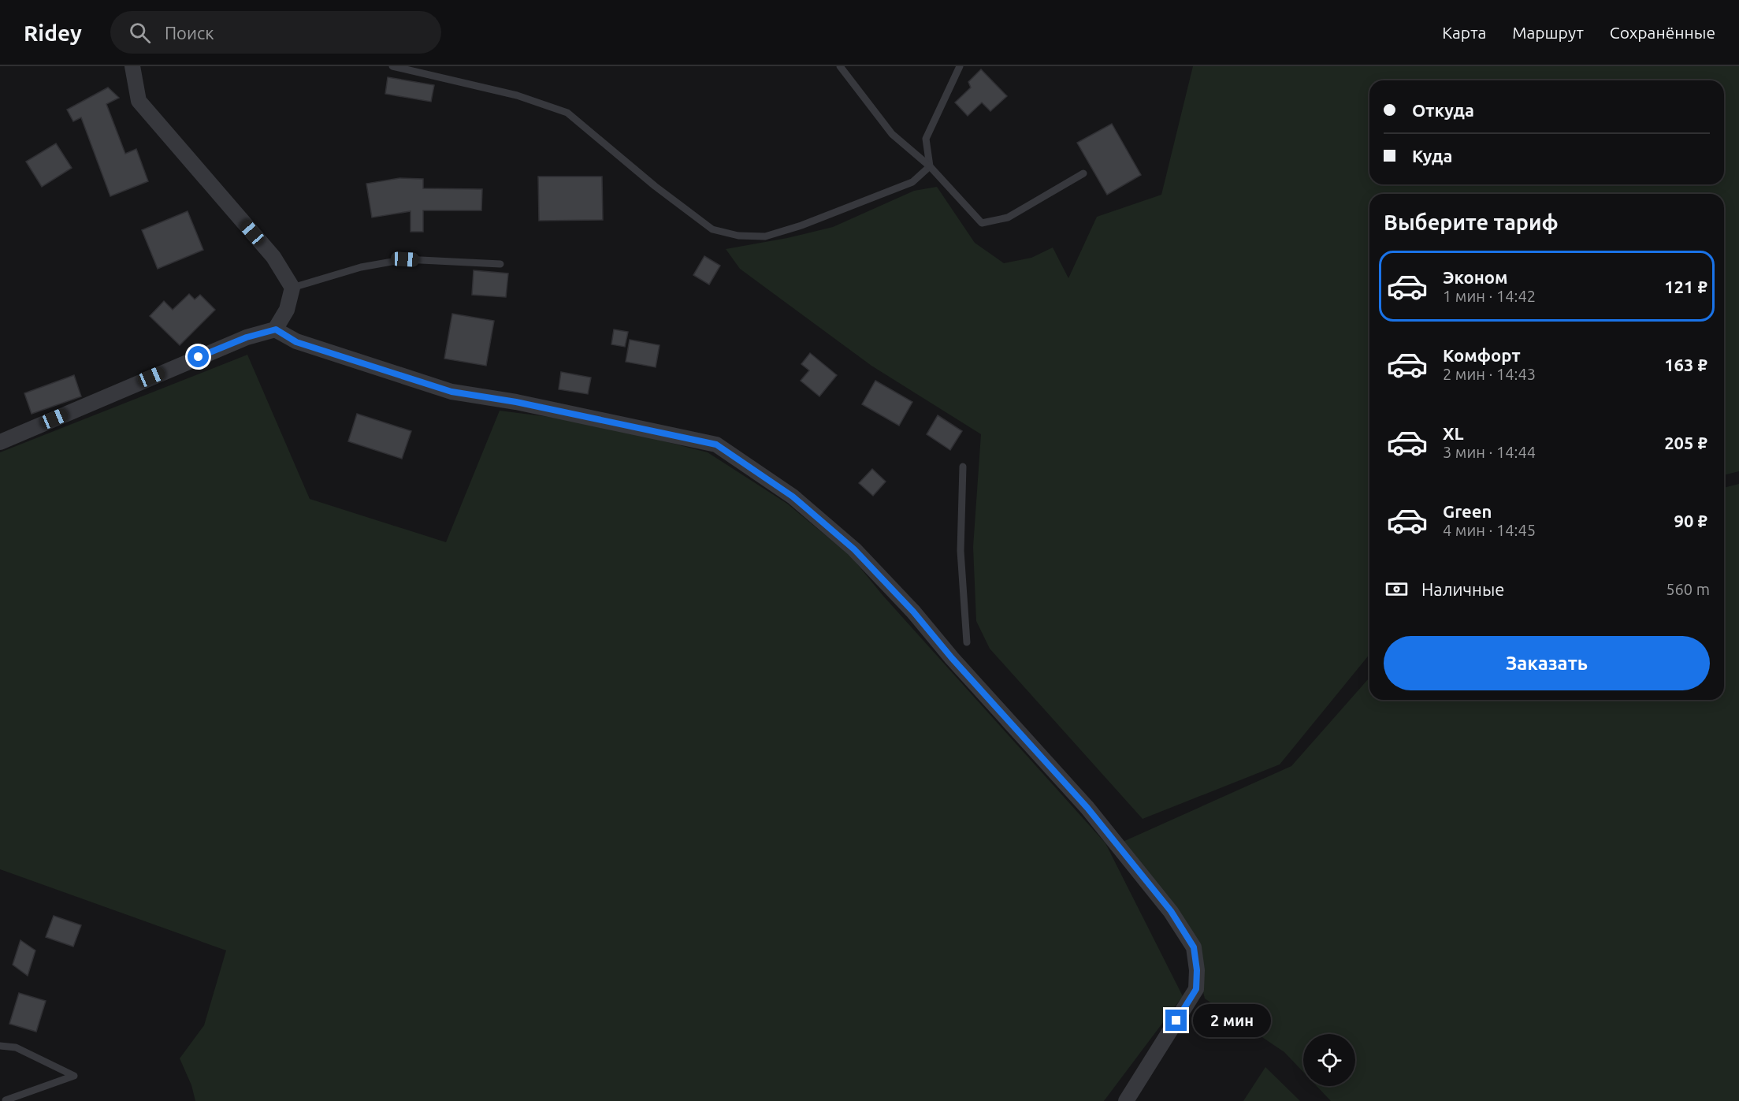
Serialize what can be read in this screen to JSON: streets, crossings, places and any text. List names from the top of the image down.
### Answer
{
  "page": {
    "header": "Ridey",
    "search": "Поиск",
    "nav": ["Карта", "Маршрут", "Сохранённые"],
    "banner": ["Откуда", "Куда"],
    "heading": "Выберите тариф",
    "list": [
      {
        "name": "Эконом",
        "note": "1 мин · 14:42",
        "value": "121 ₽"
      },
      {
        "name": "Комфорт",
        "note": "2 мин · 14:43",
        "value": "163 ₽"
      },
      {
        "name": "XL",
        "note": "3 мин · 14:44",
        "value": "205 ₽"
      },
      {
        "name": "Green",
        "note": "4 мин · 14:45",
        "value": "90 ₽"
      }
    ],
    "pay": ["Наличные", "560 m"],
    "buttons": "Заказать",
    "bubble": "2 мин"
  }
}
